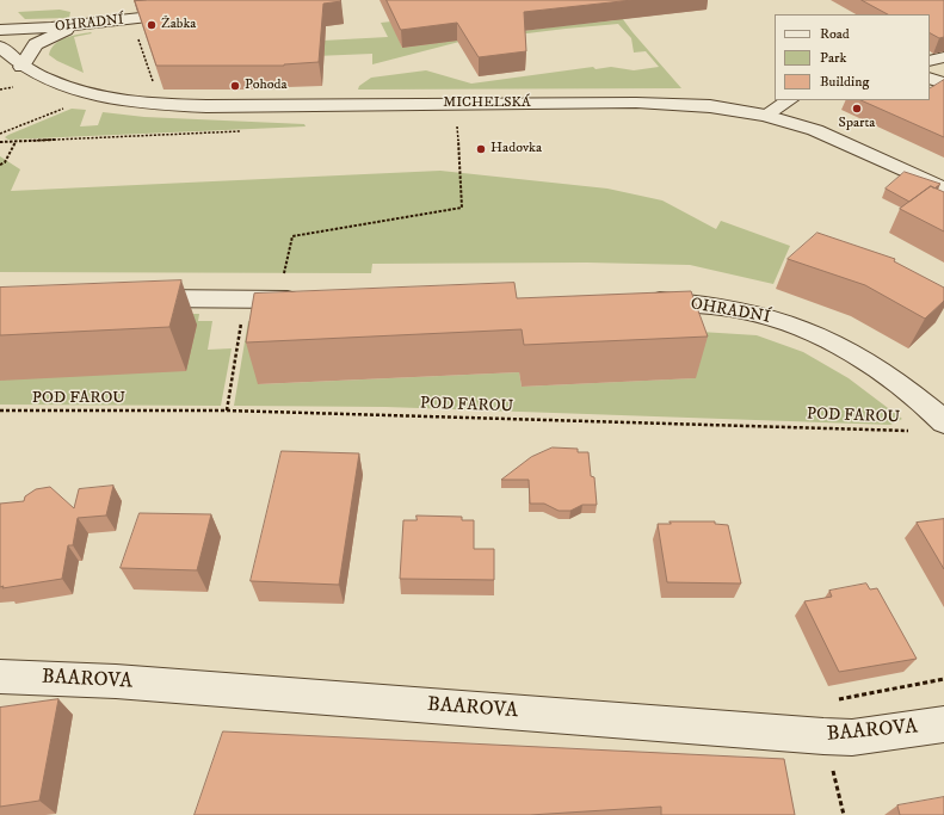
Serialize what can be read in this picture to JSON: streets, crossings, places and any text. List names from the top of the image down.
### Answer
{
  "streets": {
    "street": ["OHRADNÍ", "MICHELSKÁ", "BAAROVA"],
    "path": ["POD FAROU"]
  },
  "places": [
    "Žabka",
    "Pohoda",
    "Sparta",
    "Hadovka"
  ],
  "legend": ["Road", "Park", "Building"]
}
